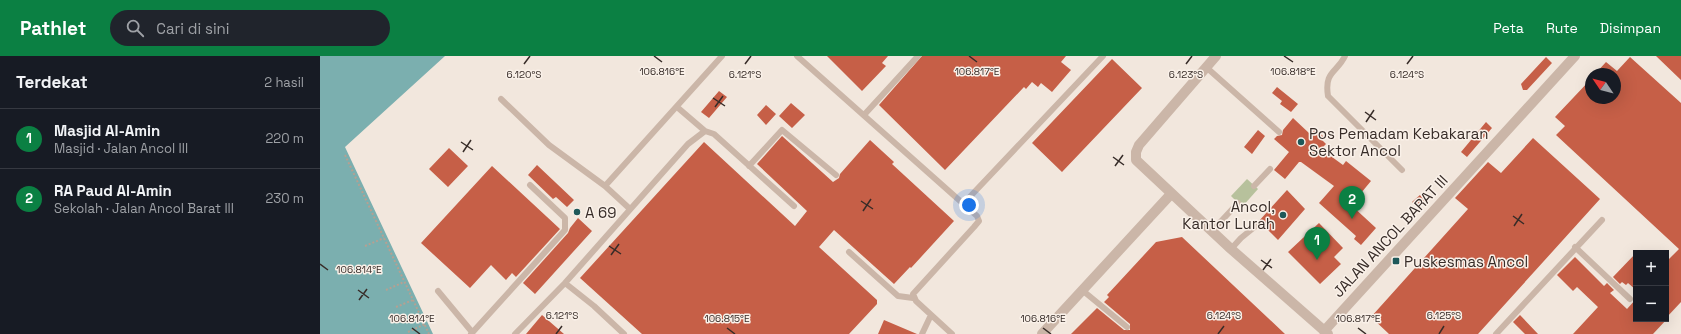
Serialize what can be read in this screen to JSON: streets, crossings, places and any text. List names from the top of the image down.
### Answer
{
  "streets": {
    "street": ["JALAN ANCOL BARAT III"]
  },
  "places": {
    "other": ["Pos Pemadam Kebakaran Sektor Ancol", "A 69", "Ancol, Kantor Lurah"],
    "transit": ["Puskesmas Ancol"]
  },
  "north": "top left",
  "page": {
    "header": "Pathlet",
    "search": "Cari di sini",
    "nav": ["Peta", "Rute", "Disimpan"],
    "heading": ["Terdekat", "2 hasil"],
    "list": [
      {
        "mark": "1",
        "name": "Masjid Al-Amin",
        "note": "Masjid · Jalan Ancol III",
        "value": "220 m"
      },
      {
        "mark": "2",
        "name": "RA Paud Al-Amin",
        "note": "Sekolah · Jalan Ancol Barat III",
        "value": "230 m"
      }
    ],
    "pins": ["2", "1"],
    "map_buttons": ["+", "−"]
  },
  "coordinates": [
    "106.816°E",
    "106.817°E",
    "106.818°E",
    "6.120°S",
    "6.121°S",
    "6.123°S",
    "6.124°S",
    "106.814°E",
    "6.125°S",
    "106.815°E"
  ]
}
